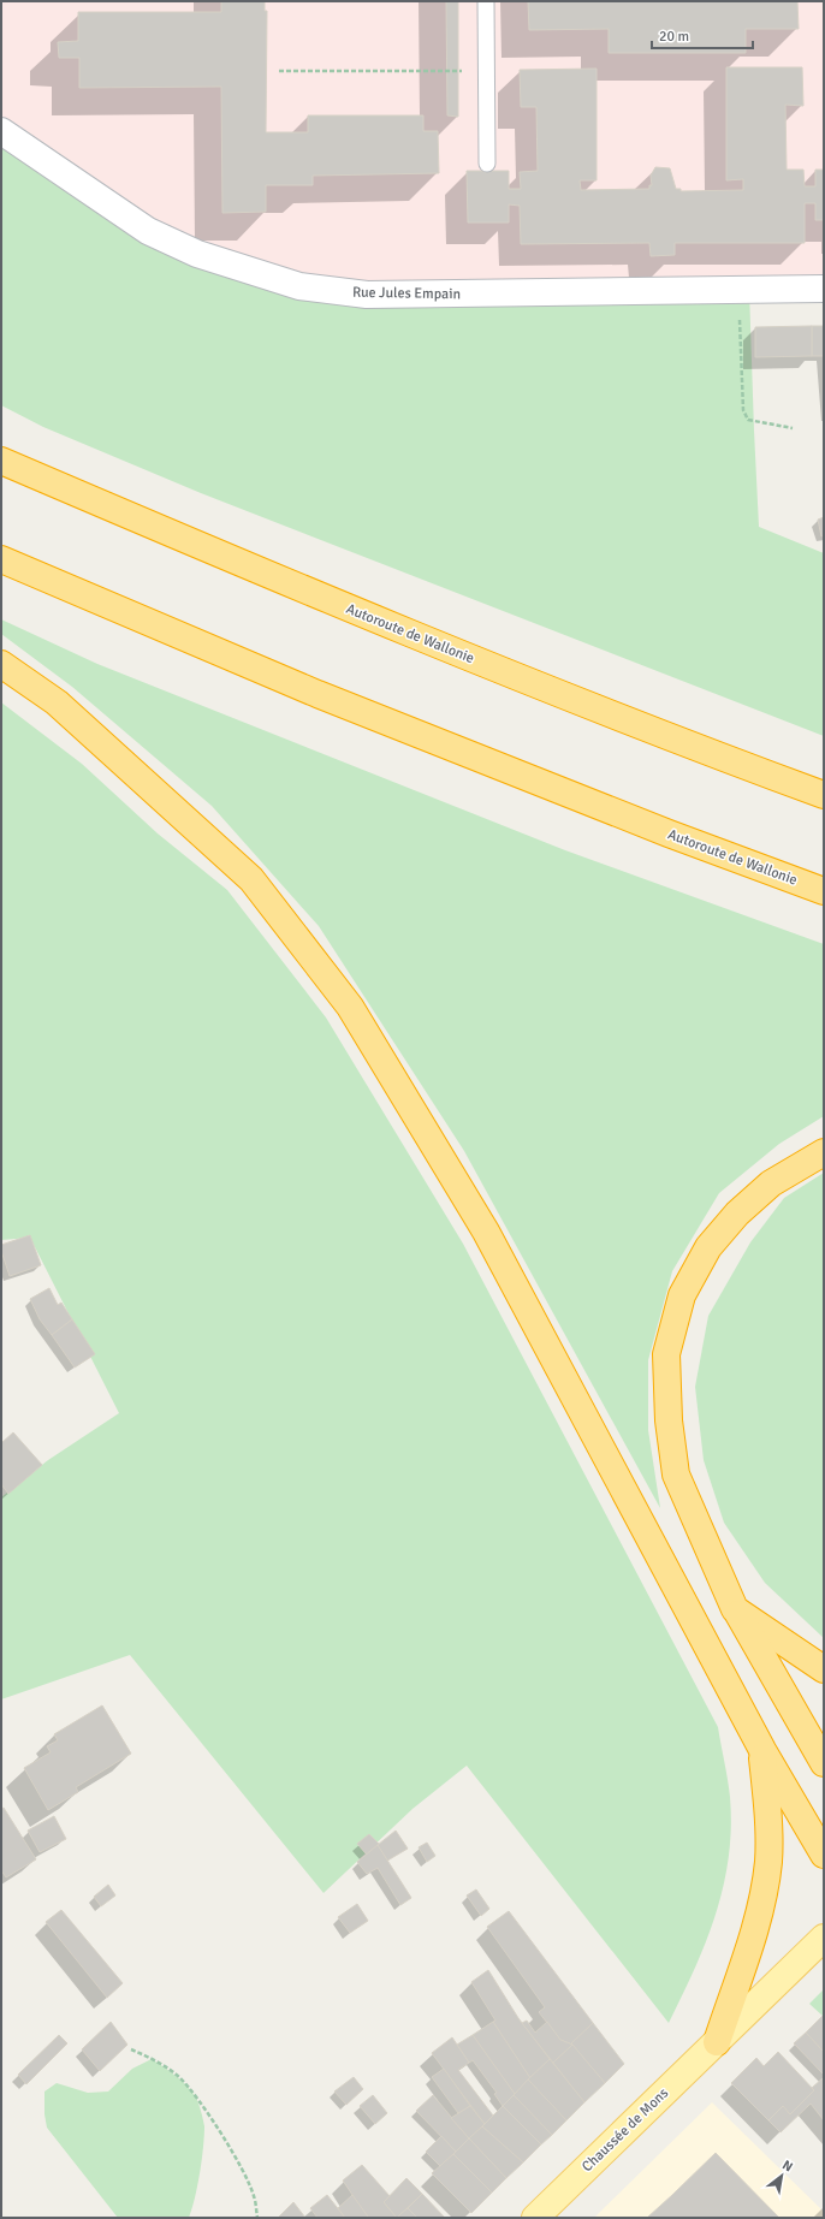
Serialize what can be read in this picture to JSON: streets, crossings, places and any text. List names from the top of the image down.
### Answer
{
  "streets": {
    "highway": ["Autoroute de Wallonie"],
    "main road": ["Chaussée de Mons"],
    "street": ["Rue Jules Empain"]
  },
  "scale_bar": "20 m",
  "north": "top right"
}
